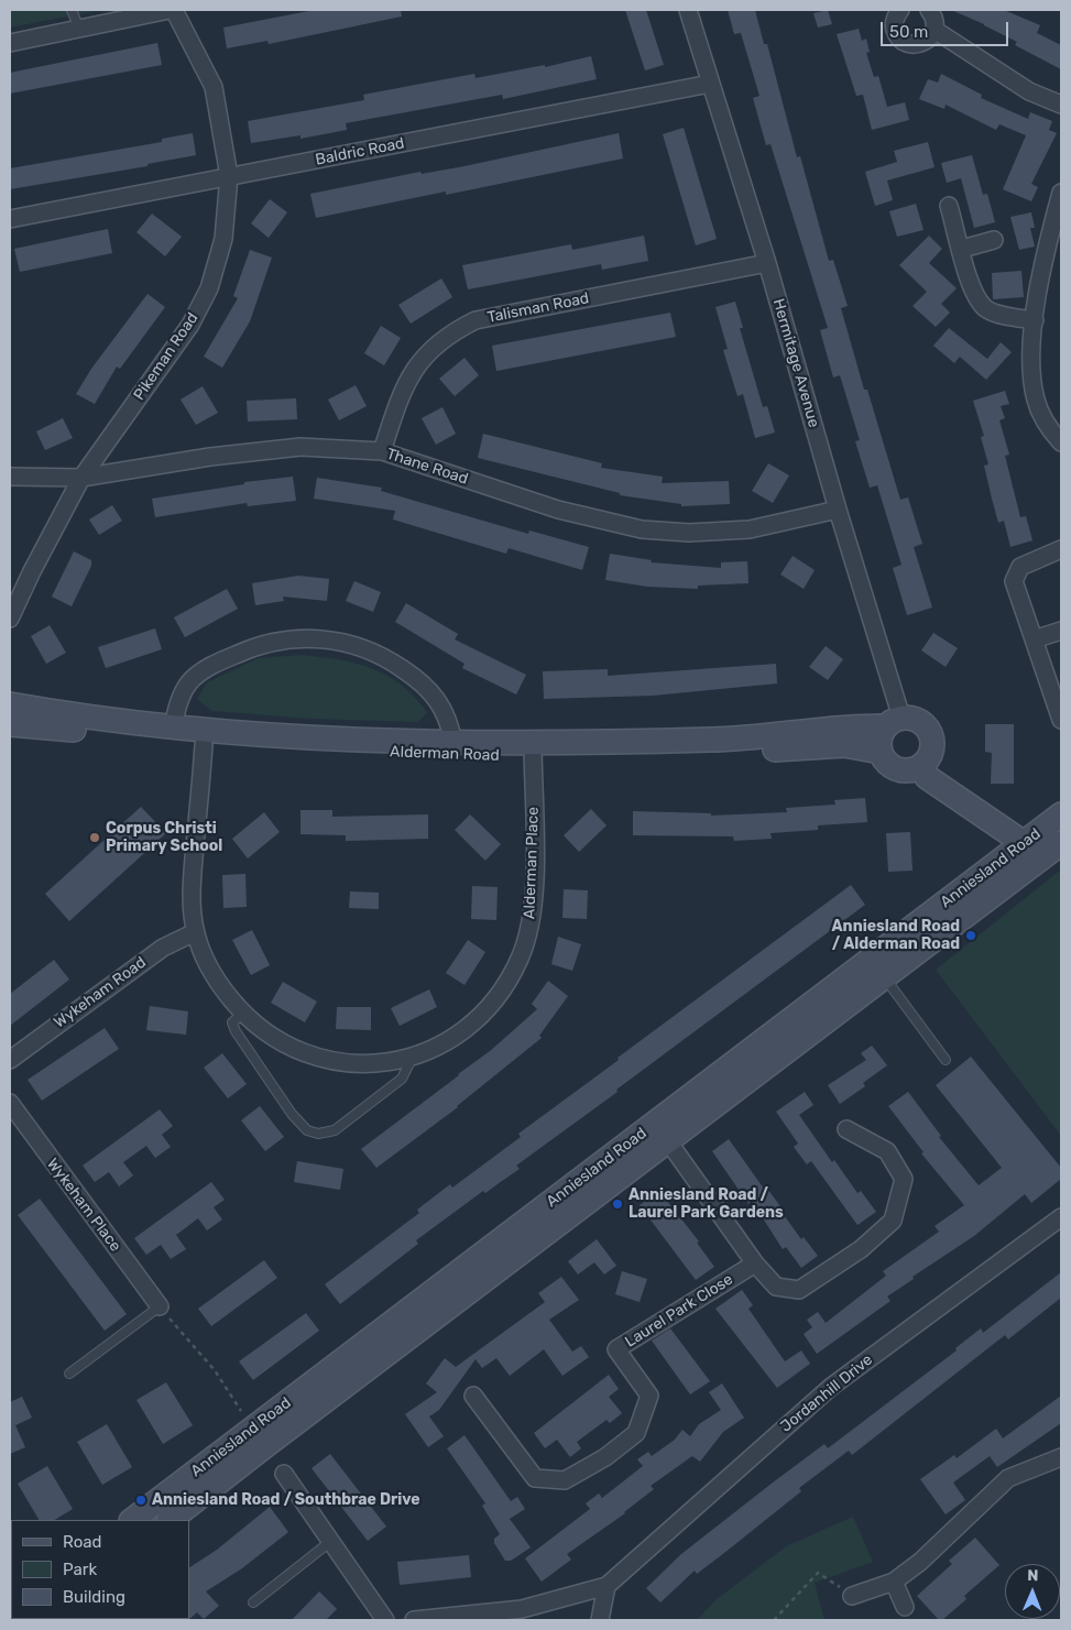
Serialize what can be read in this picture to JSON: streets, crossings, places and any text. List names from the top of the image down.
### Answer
{
  "streets": {
    "street": [
      "Baldric Road",
      "Talisman Road",
      "Pikeman Road",
      "Hermitage Avenue",
      "Thane Road",
      "Alderman Road",
      "Alderman Place",
      "Anniesland Road",
      "Wykeham Road",
      "Wykeham Place",
      "Laurel Park Close",
      "Jordanhill Drive"
    ]
  },
  "crossings": [
    ["Baldric Road", "Pikeman Road"],
    ["Baldric Road", "Hermitage Avenue"],
    ["Talisman Road", "Hermitage Avenue"],
    ["Talisman Road", "Thane Road"],
    ["Pikeman Road", "Thane Road"],
    ["Hermitage Avenue", "Thane Road"],
    ["Hermitage Avenue", "Alderman Road"],
    ["Alderman Road", "Alderman Place"],
    ["Alderman Place", "Wykeham Road"]
  ],
  "places": [
    "Corpus Christi Primary School",
    "Anniesland Road / Alderman Road",
    "Anniesland Road / Laurel Park Gardens",
    "Anniesland Road / Southbrae Drive"
  ],
  "legend": ["Road", "Park", "Building"],
  "scale_bar": "50 m",
  "north": "top"
}
